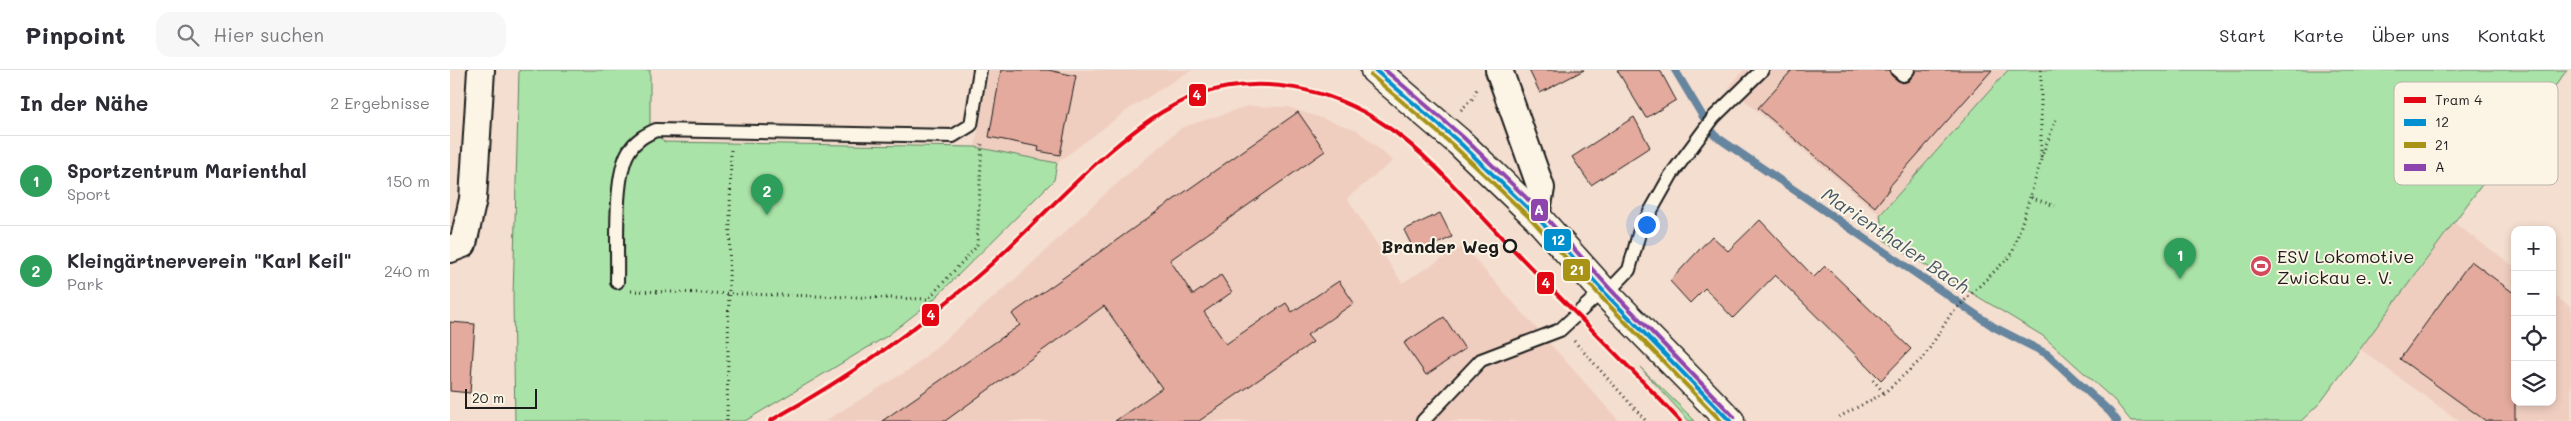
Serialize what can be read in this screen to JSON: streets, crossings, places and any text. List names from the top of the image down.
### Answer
{
  "water": ["Marienthaler Bach"],
  "places": {
    "other": ["Brander Weg"],
    "sports": ["ESV Lokomotive Zwickau e. V."]
  },
  "lines": [
    "transit line 12",
    "transit line A",
    "transit line 21",
    "tram line 4"
  ],
  "legend": [
    "Tram 4",
    "12",
    "21",
    "A"
  ],
  "scale_bar": "20 m",
  "page": {
    "header": "Pinpoint",
    "search": "Hier suchen",
    "nav": [
      "Start",
      "Karte",
      "Über uns",
      "Kontakt"
    ],
    "heading": ["In der Nähe", "2 Ergebnisse"],
    "list": [
      {
        "mark": "1",
        "name": "Sportzentrum Marienthal",
        "note": "Sport",
        "value": "150 m"
      },
      {
        "mark": "2",
        "name": "Kleingärtnerverein \"Karl Keil\"",
        "note": "Park",
        "value": "240 m"
      }
    ],
    "pins": ["2", "1"],
    "map_buttons": ["+", "−"],
    "scale": "20 m"
  }
}
